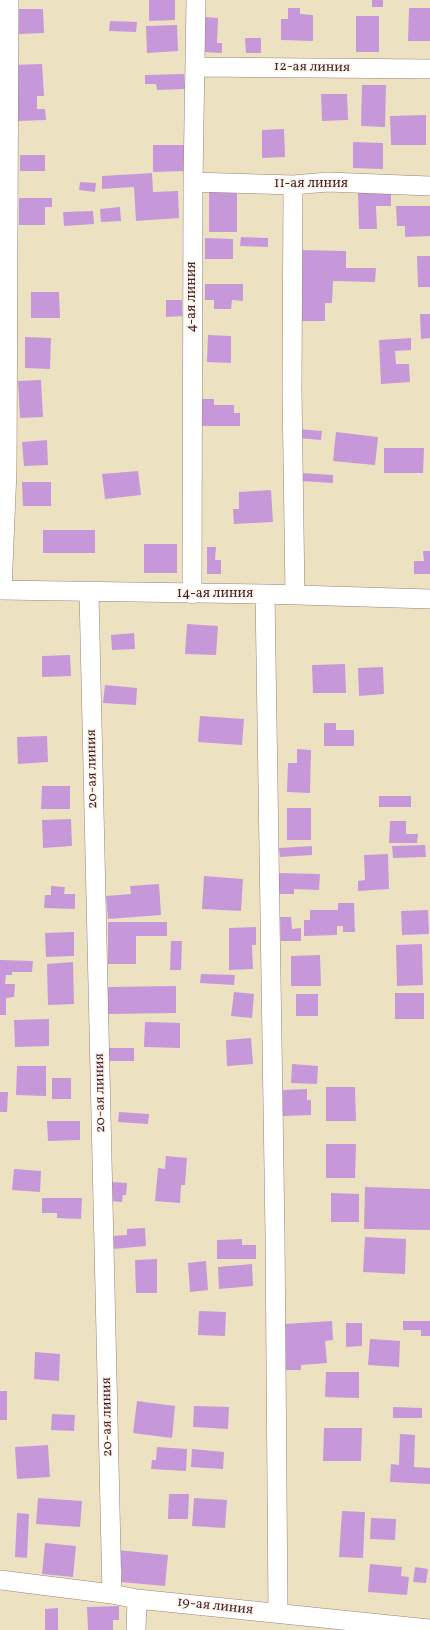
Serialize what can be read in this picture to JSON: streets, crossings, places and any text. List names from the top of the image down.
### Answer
{
  "streets": {
    "street": [
      "12-ая линия",
      "11-ая линия",
      "4-ая линия",
      "14-ая линия",
      "20-ая линия",
      "19-ая линия"
    ]
  },
  "crossings": [
    ["12-ая линия", "4-ая линия"],
    ["11-ая линия", "4-ая линия"],
    ["4-ая линия", "14-ая линия"],
    ["14-ая линия", "20-ая линия"],
    ["20-ая линия", "19-ая линия"]
  ]
}
